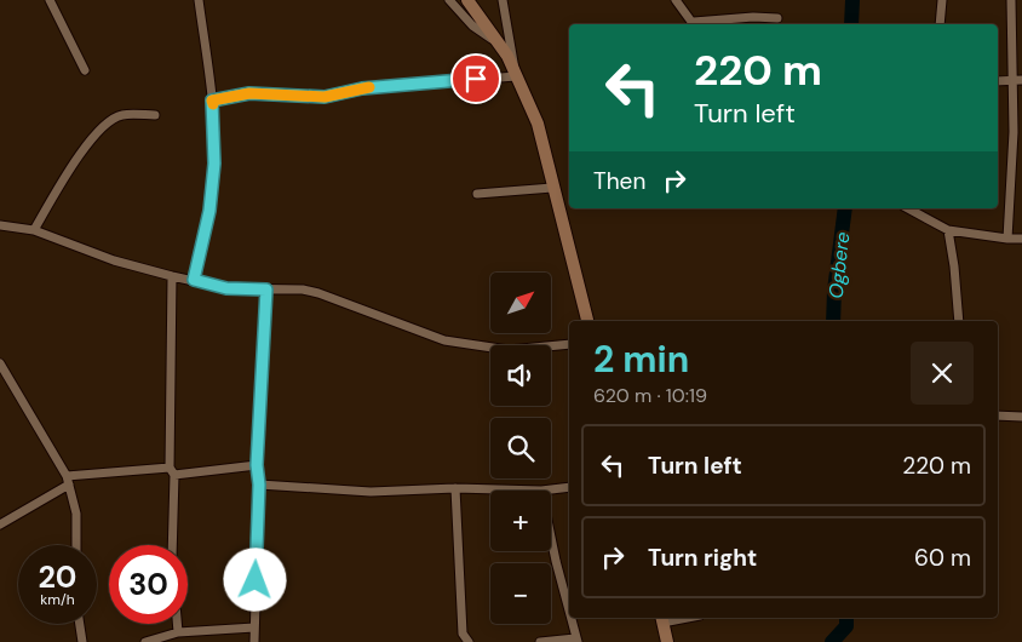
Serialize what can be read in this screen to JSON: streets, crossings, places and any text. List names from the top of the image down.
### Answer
{
  "water": ["Ogbere"],
  "north": "top right",
  "page": {
    "turn": ["220 m", "Turn left"],
    "then": "Then",
    "map_buttons": ["+", "−"],
    "heading": ["2 min", "620 m · 10:19"],
    "list": [
      {
        "name": "Turn left",
        "value": "220 m"
      },
      {
        "name": "Turn right",
        "value": "60 m"
      }
    ],
    "speed": "20 km/h",
    "limit": "30"
  }
}
